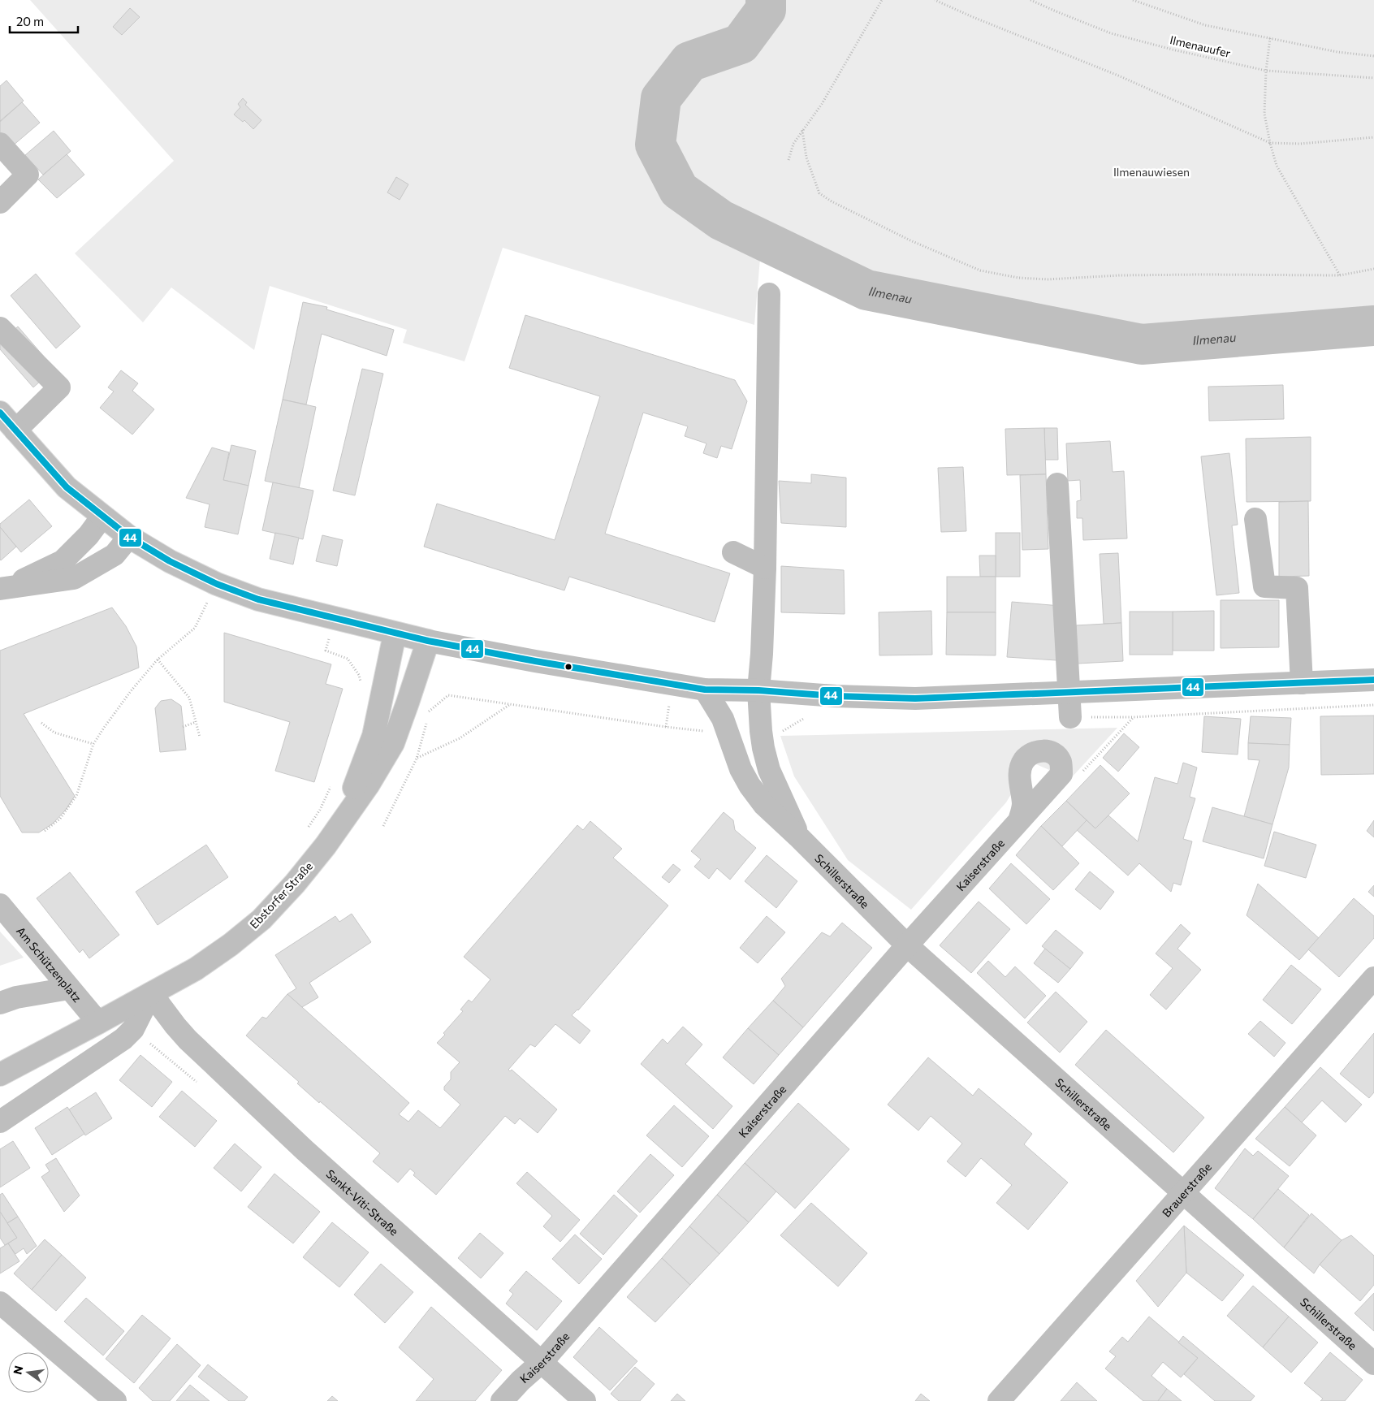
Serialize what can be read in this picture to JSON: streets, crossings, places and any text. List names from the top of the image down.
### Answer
{
  "streets": {
    "street": [
      "Kaiserstraße",
      "Schillerstraße",
      "Ebstorfer Straße",
      "Am Schützenplatz",
      "Brauerstraße",
      "Sankt-Viti-Straße"
    ],
    "path": ["Ilmenauufer"]
  },
  "crossings": [
    ["Kaiserstraße", "Schillerstraße"],
    ["Kaiserstraße", "Sankt-Viti-Straße"],
    ["Schillerstraße", "Brauerstraße"],
    ["Ebstorfer Straße", "Am Schützenplatz"],
    ["Ebstorfer Straße", "Sankt-Viti-Straße"]
  ],
  "water": ["Ilmenau"],
  "parks": ["Ilmenauwiesen"],
  "lines": ["transit line 44"],
  "scale_bar": "20 m",
  "north": "left"
}
